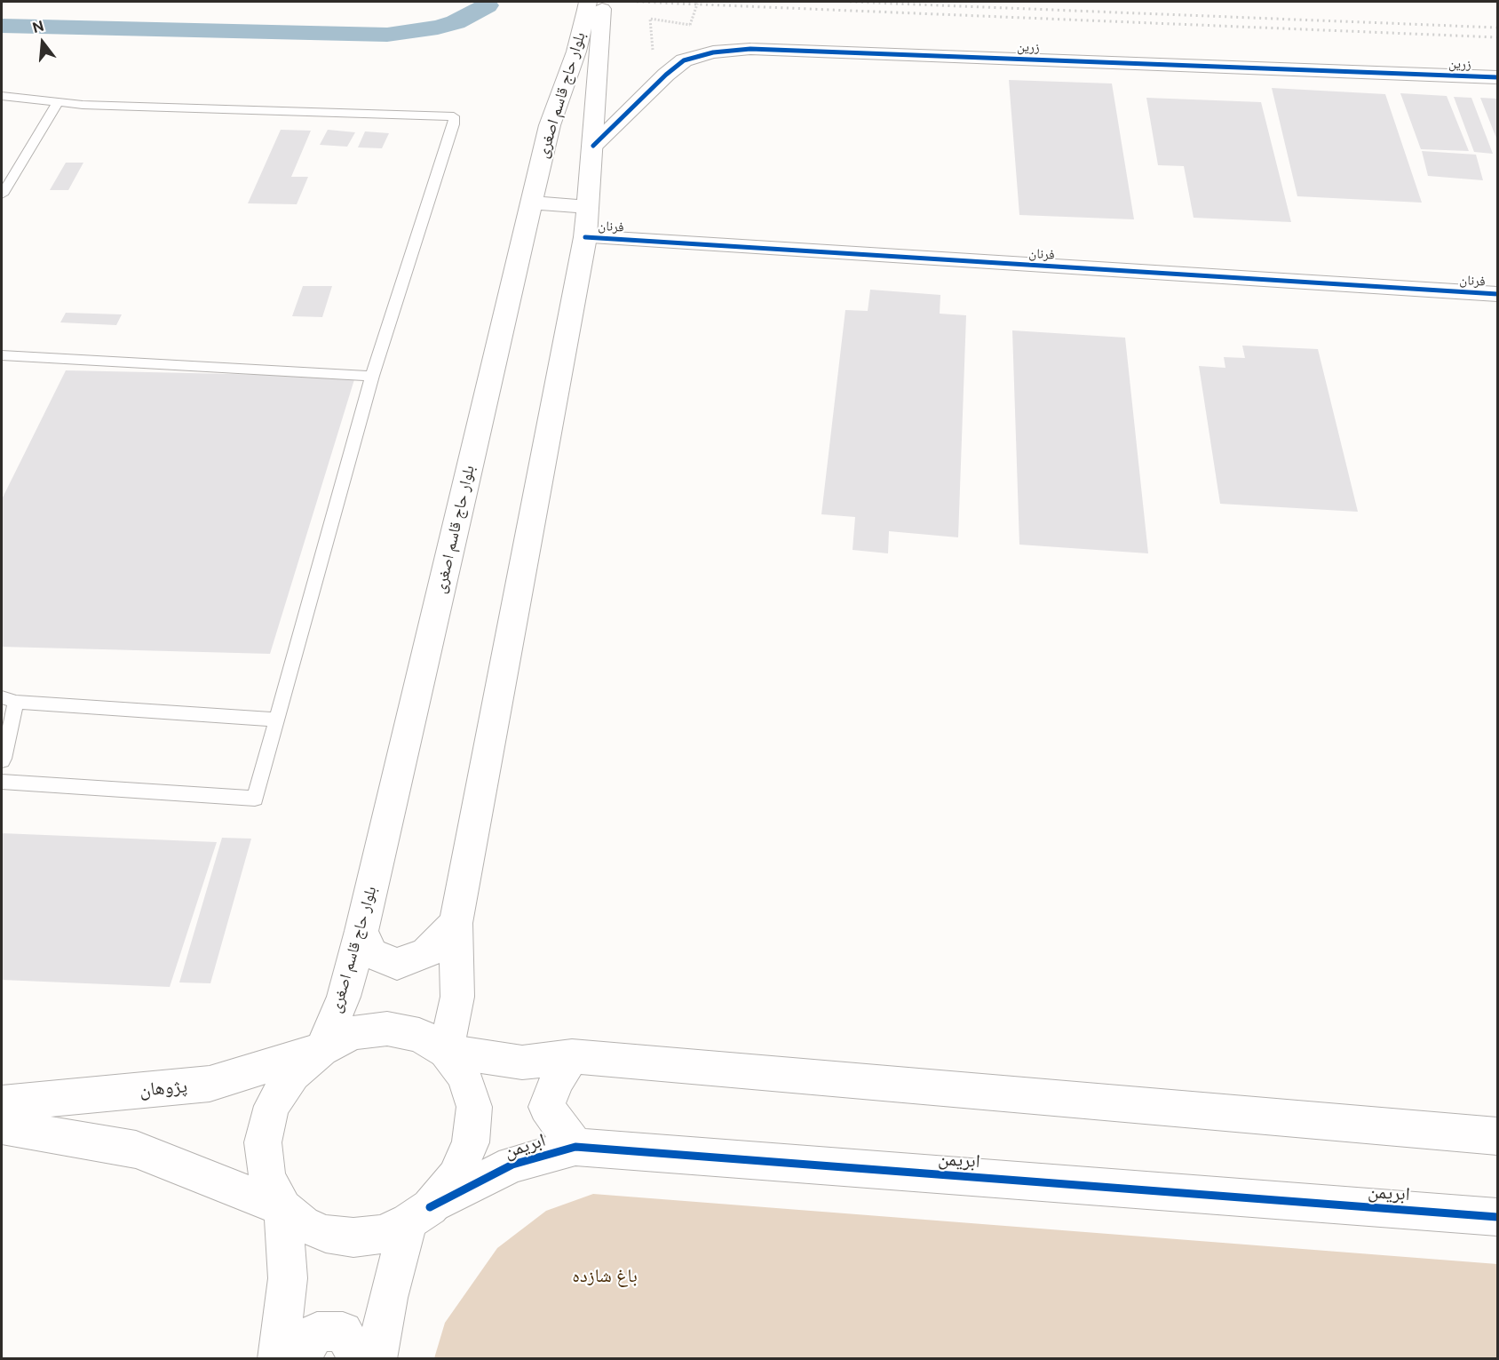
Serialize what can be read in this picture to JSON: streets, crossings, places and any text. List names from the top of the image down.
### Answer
{
  "streets": {
    "main road": [
      "زرین",
      "بلوار حاج قاسم اصغری",
      "فرنان",
      "پژوهان",
      "ابریمن"
    ]
  },
  "crossings": [
    ["زرین", "بلوار حاج قاسم اصغری"],
    ["بلوار حاج قاسم اصغری", "فرنان"],
    ["بلوار حاج قاسم اصغری", "پژوهان"]
  ],
  "parks": ["باغ شازده"],
  "north": "top"
}
